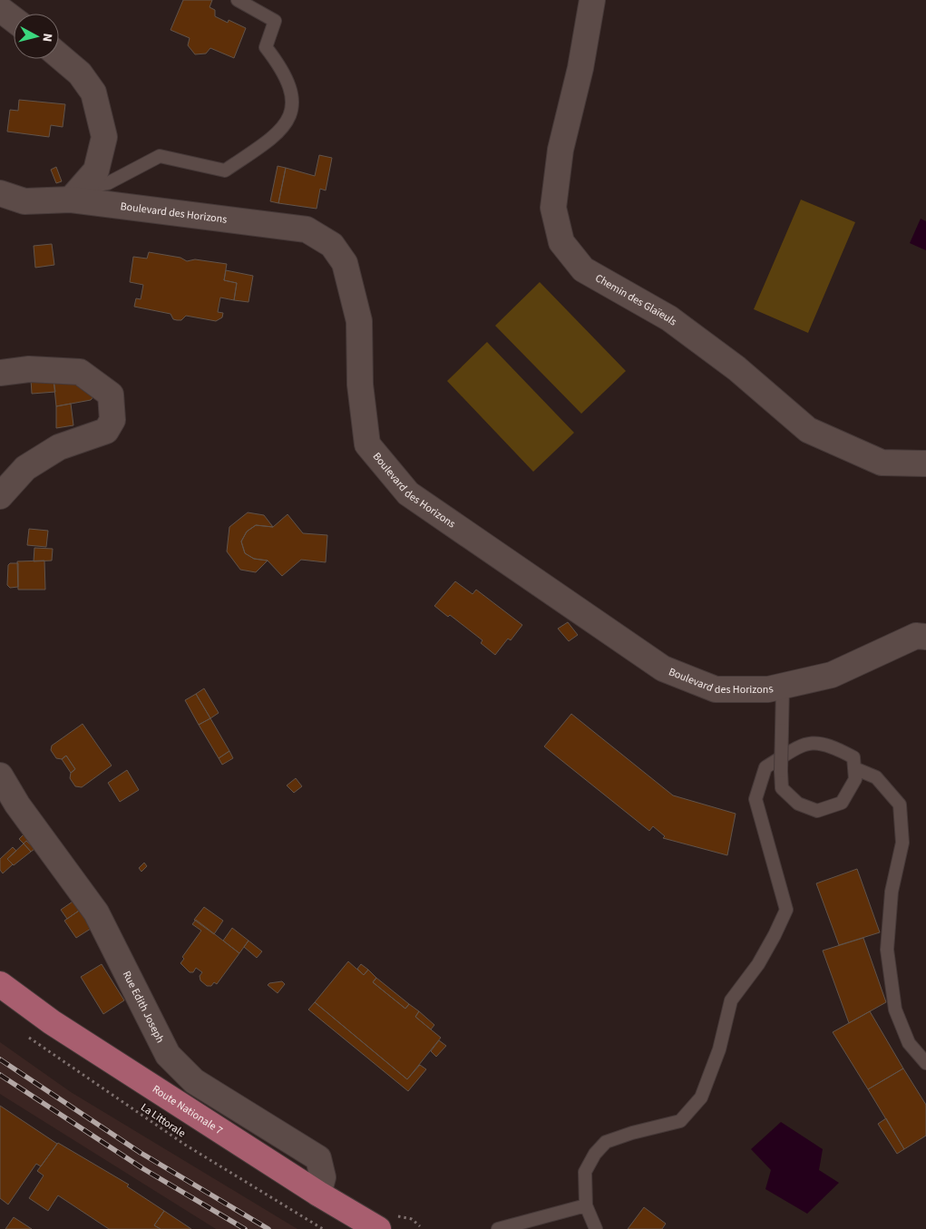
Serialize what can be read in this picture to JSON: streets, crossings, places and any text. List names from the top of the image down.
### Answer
{
  "streets": {
    "main road": ["Route Nationale 7"],
    "street": ["Boulevard des Horizons", "Chemin des Glaïeuls", "Rue Edith Joseph"],
    "path": ["La Littorale"]
  },
  "crossings": [
    ["Rue Edith Joseph", "Route Nationale 7"]
  ],
  "north": "right"
}
